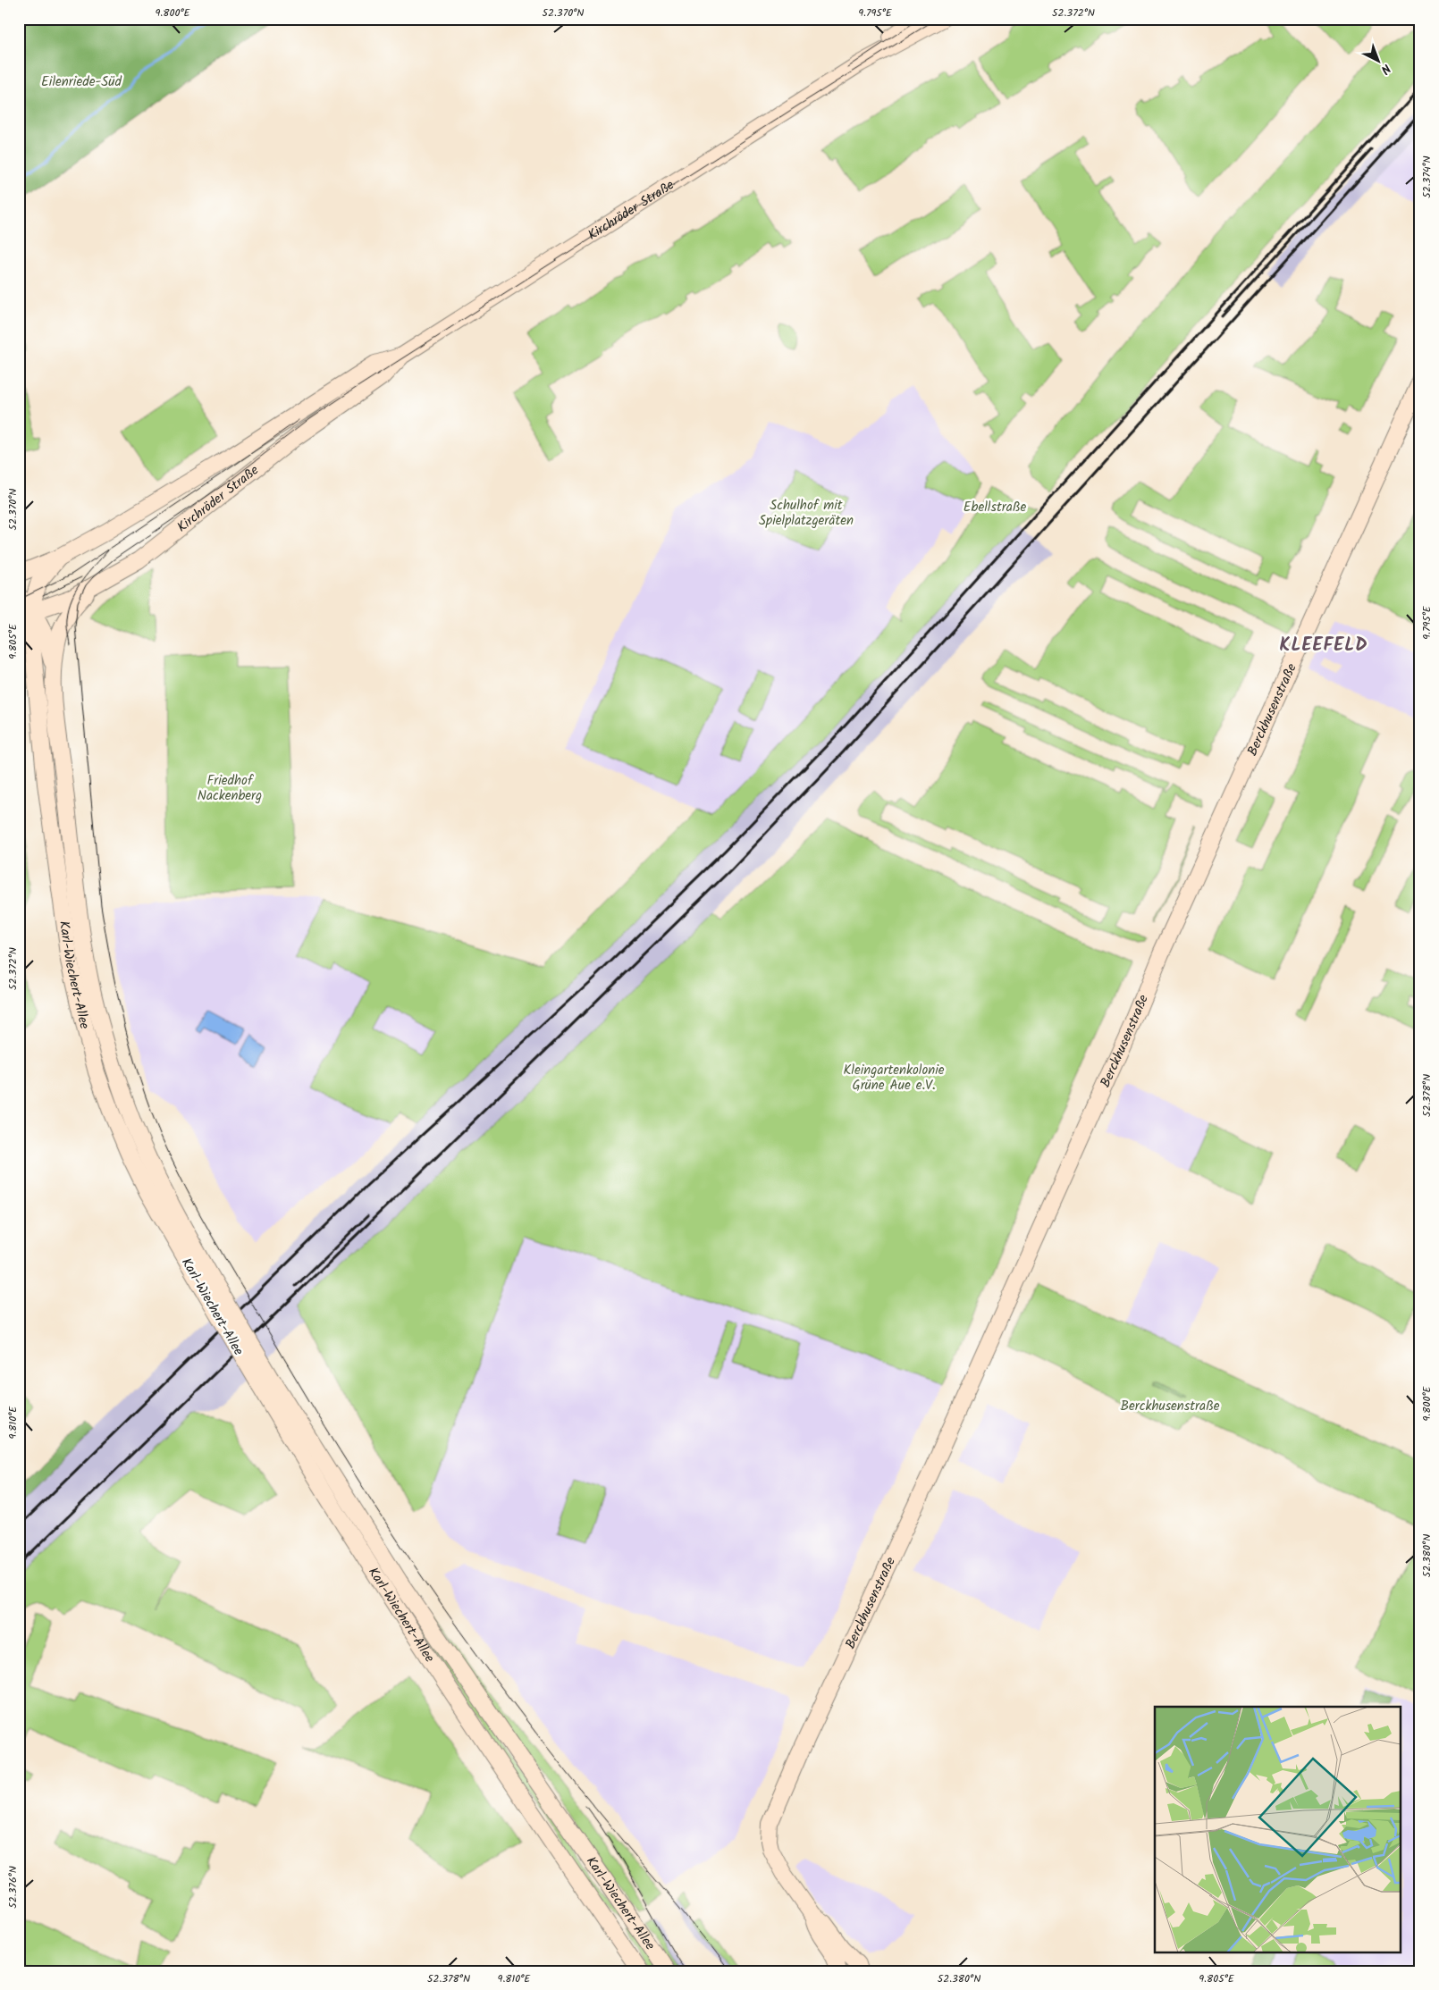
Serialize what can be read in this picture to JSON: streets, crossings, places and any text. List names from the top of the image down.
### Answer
{
  "streets": {
    "main road": ["Kirchröder Straße", "Berckhusenstraße", "Karl-Wiechert-Allee"]
  },
  "crossings": [
    ["Kirchröder Straße", "Karl-Wiechert-Allee"]
  ],
  "districts": ["KLEEFELD"],
  "parks": [
    "Eilenriede-Süd",
    "Schulhof mit Spielplatzgeräten",
    "Ebellstraße",
    "Friedhof Nackenberg",
    "Kleingartenkolonie Grüne Aue e.V.",
    "Berckhusenstraße"
  ],
  "north": "bottom right",
  "coordinates": [
    "9.800°E",
    "52.370°N",
    "9.795°E",
    "52.372°N",
    "52.374°N",
    "9.805°E",
    "52.378°N",
    "9.810°E",
    "52.380°N",
    "52.376°N"
  ]
}
